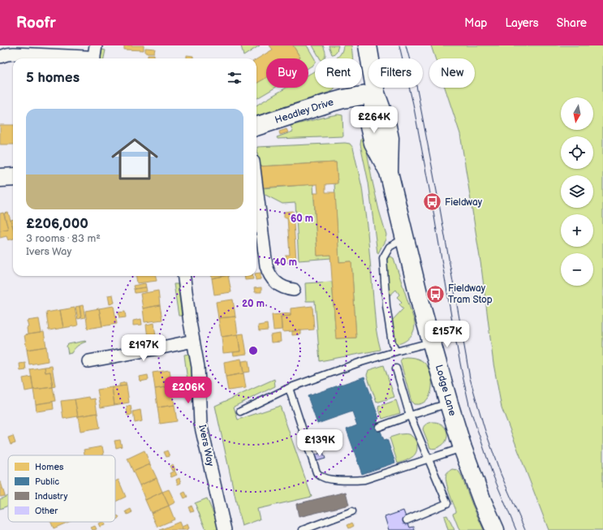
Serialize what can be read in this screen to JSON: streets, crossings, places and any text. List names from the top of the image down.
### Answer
{
  "streets": {
    "street": ["Headley Drive", "Lodge Lane", "Ivers Way"]
  },
  "crossings": [
    ["Headley Drive", "Lodge Lane"]
  ],
  "places": {
    "bus stop": ["Fieldway", "Fieldway Tram Stop"]
  },
  "legend": [
    "Homes",
    "Public",
    "Industry",
    "Other"
  ],
  "north": "bottom",
  "page": {
    "header": "Roofr",
    "nav": ["Map", "Layers", "Share"],
    "chip": [
      "Buy",
      "Rent",
      "Filters",
      "New"
    ],
    "heading": "5 homes",
    "map_buttons": ["+", "−"],
    "list": [
      {
        "name": "£206,000",
        "note": "3 rooms · 83 m² · Ivers Way"
      }
    ],
    "price": [
      "£264K",
      "£157K",
      "£197K",
      "£206K",
      "£139K"
    ]
  },
  "rings": ["60 m", "40 m", "20 m"]
}
